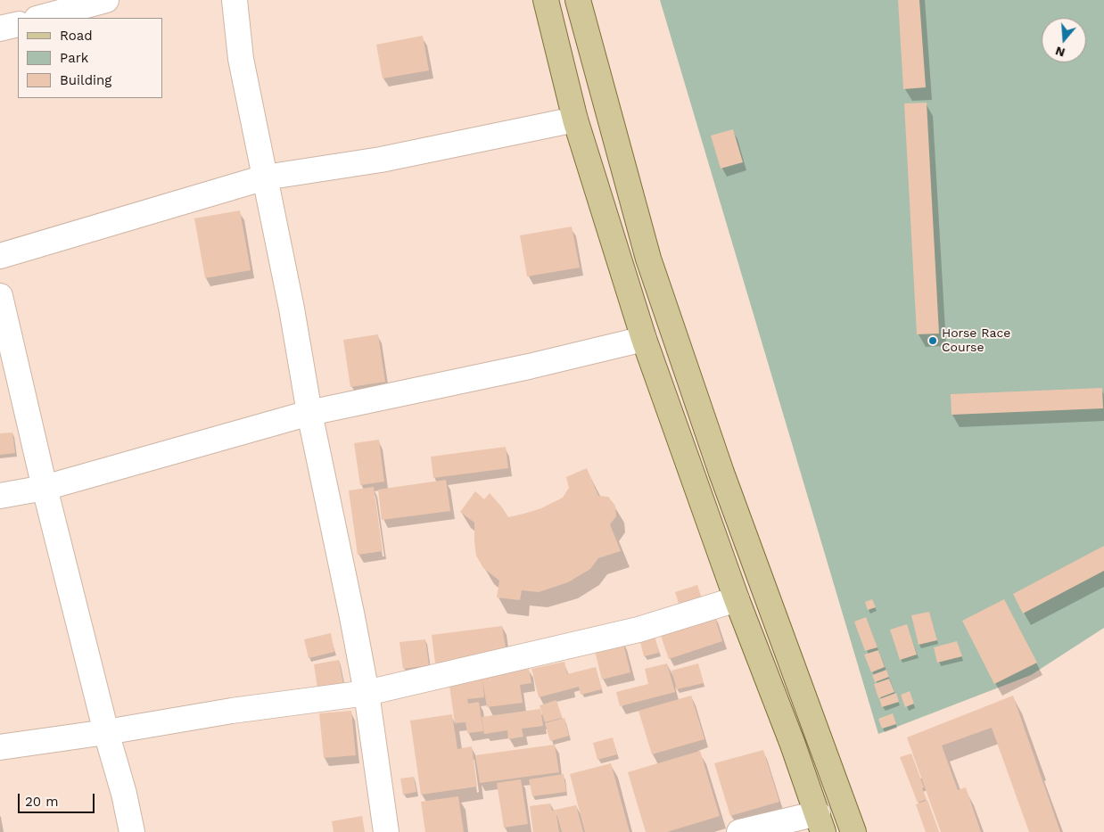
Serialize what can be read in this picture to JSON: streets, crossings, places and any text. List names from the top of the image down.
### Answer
{
  "places": ["Horse Race Course"],
  "legend": ["Road", "Park", "Building"],
  "scale_bar": "20 m",
  "north": "bottom"
}
